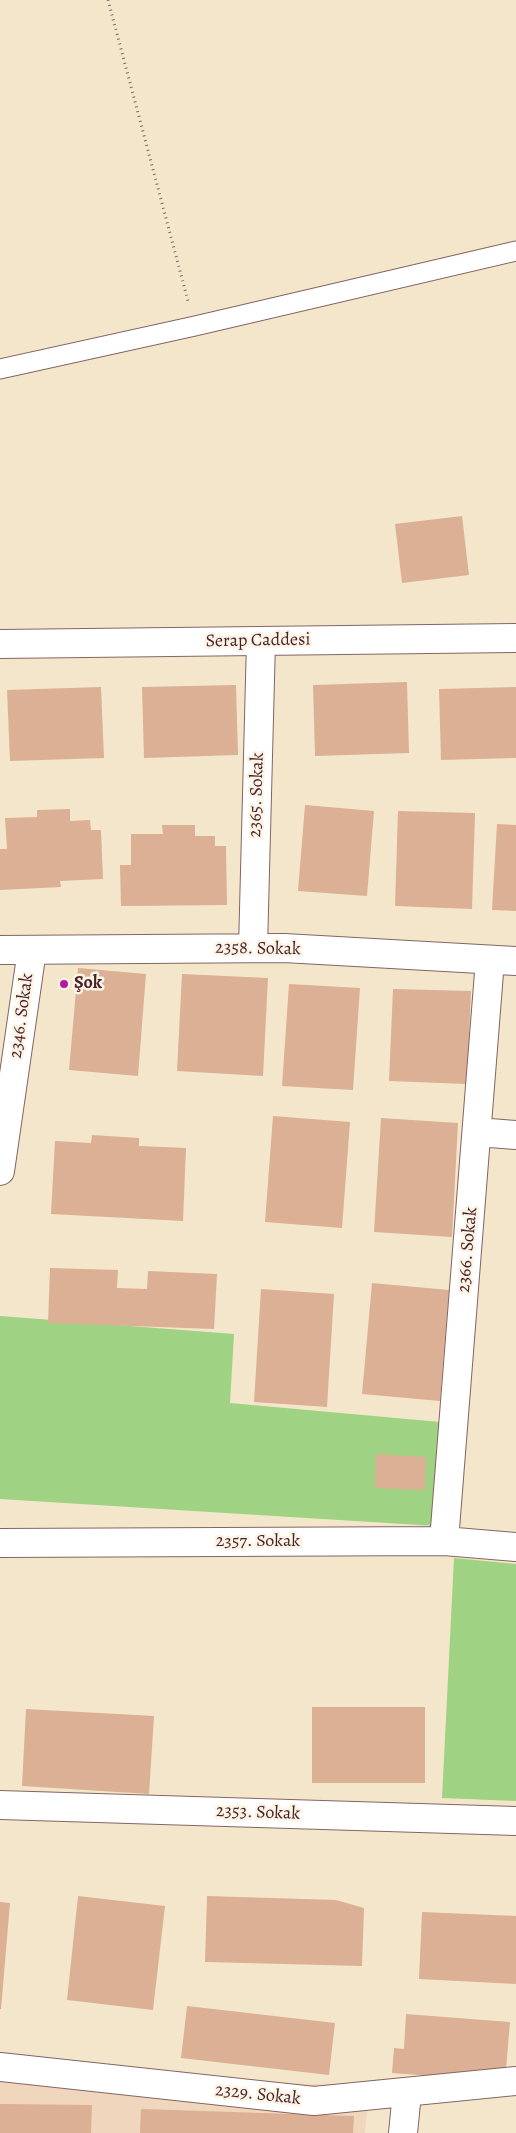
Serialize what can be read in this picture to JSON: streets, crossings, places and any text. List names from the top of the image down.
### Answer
{
  "streets": {
    "street": [
      "Serap Caddesi",
      "2365. Sokak",
      "2358. Sokak",
      "2346. Sokak",
      "2366. Sokak",
      "2357. Sokak",
      "2353. Sokak",
      "2329. Sokak"
    ]
  },
  "crossings": [
    ["Serap Caddesi", "2365. Sokak"],
    ["2365. Sokak", "2358. Sokak"],
    ["2358. Sokak", "2346. Sokak"],
    ["2358. Sokak", "2366. Sokak"],
    ["2366. Sokak", "2357. Sokak"]
  ],
  "places": ["Şok"]
}
